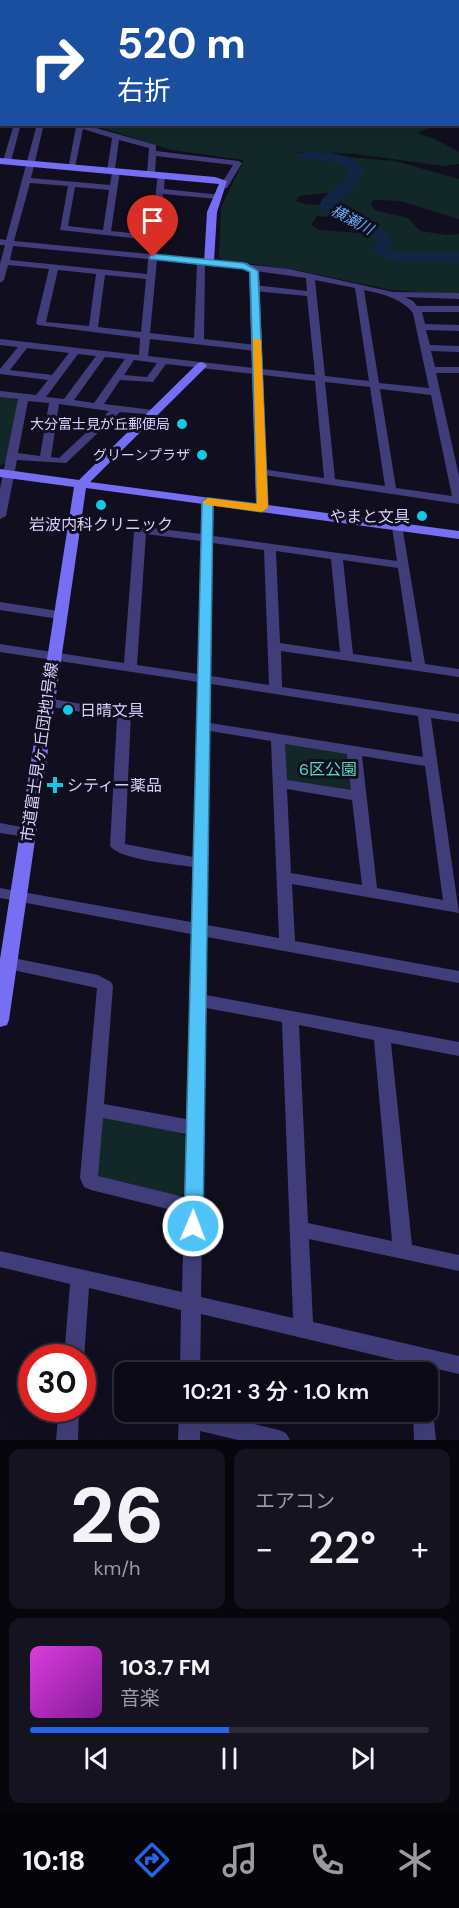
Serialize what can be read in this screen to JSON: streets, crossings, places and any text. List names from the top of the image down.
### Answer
{
  "streets": {
    "street": ["市道富士見ヶ丘団地1号線"]
  },
  "water": ["横瀬川"],
  "parks": ["6区公園"],
  "places": {
    "other": [
      "大分富士見が丘郵便局",
      "グリーンプラザ",
      "岩波内科クリニック",
      "やまと文具",
      "日晴文具"
    ],
    "health": ["シティー薬品"]
  },
  "page": {
    "turn": ["520 m", "右折"],
    "limit": "30",
    "trip": "10:21 · 3 分 · 1.0 km",
    "tile": [
      ["26", "km/h"],
      "エアコン"
    ],
    "heat": ["−", "22°", "+"],
    "song": ["103.7 FM", "音楽"],
    "tabs": "10:18"
  }
}
